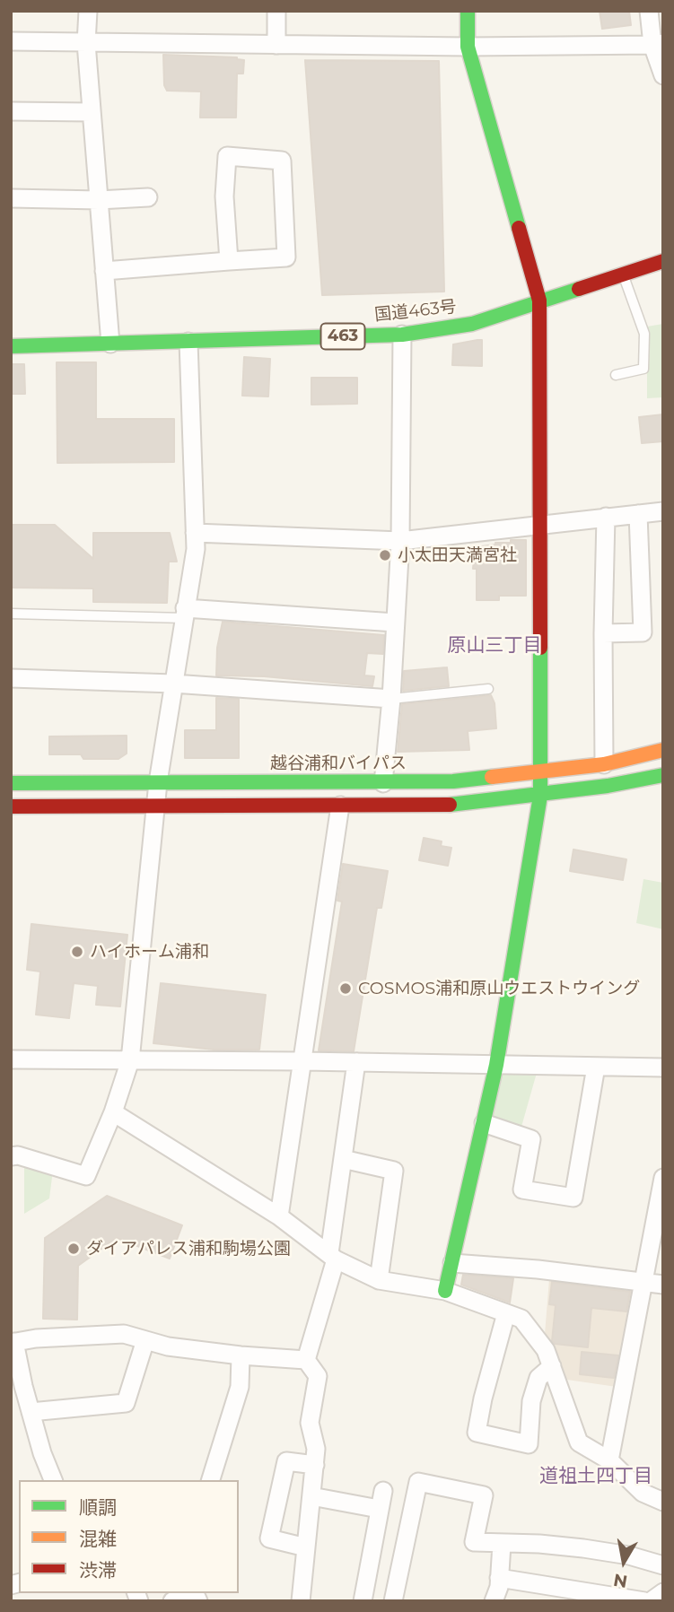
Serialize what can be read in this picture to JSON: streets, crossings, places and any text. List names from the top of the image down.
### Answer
{
  "streets": {
    "main road": ["国道463号", "463", "越谷浦和バイパス"]
  },
  "districts": ["原山三丁目", "道祖土四丁目"],
  "places": [
    "小太田天満宮社",
    "ハイホーム浦和",
    "COSMOS浦和原山ウエストウイング",
    "ダイアパレス浦和駒場公園"
  ],
  "legend": ["順調", "混雑", "渋滞"],
  "north": "bottom"
}
